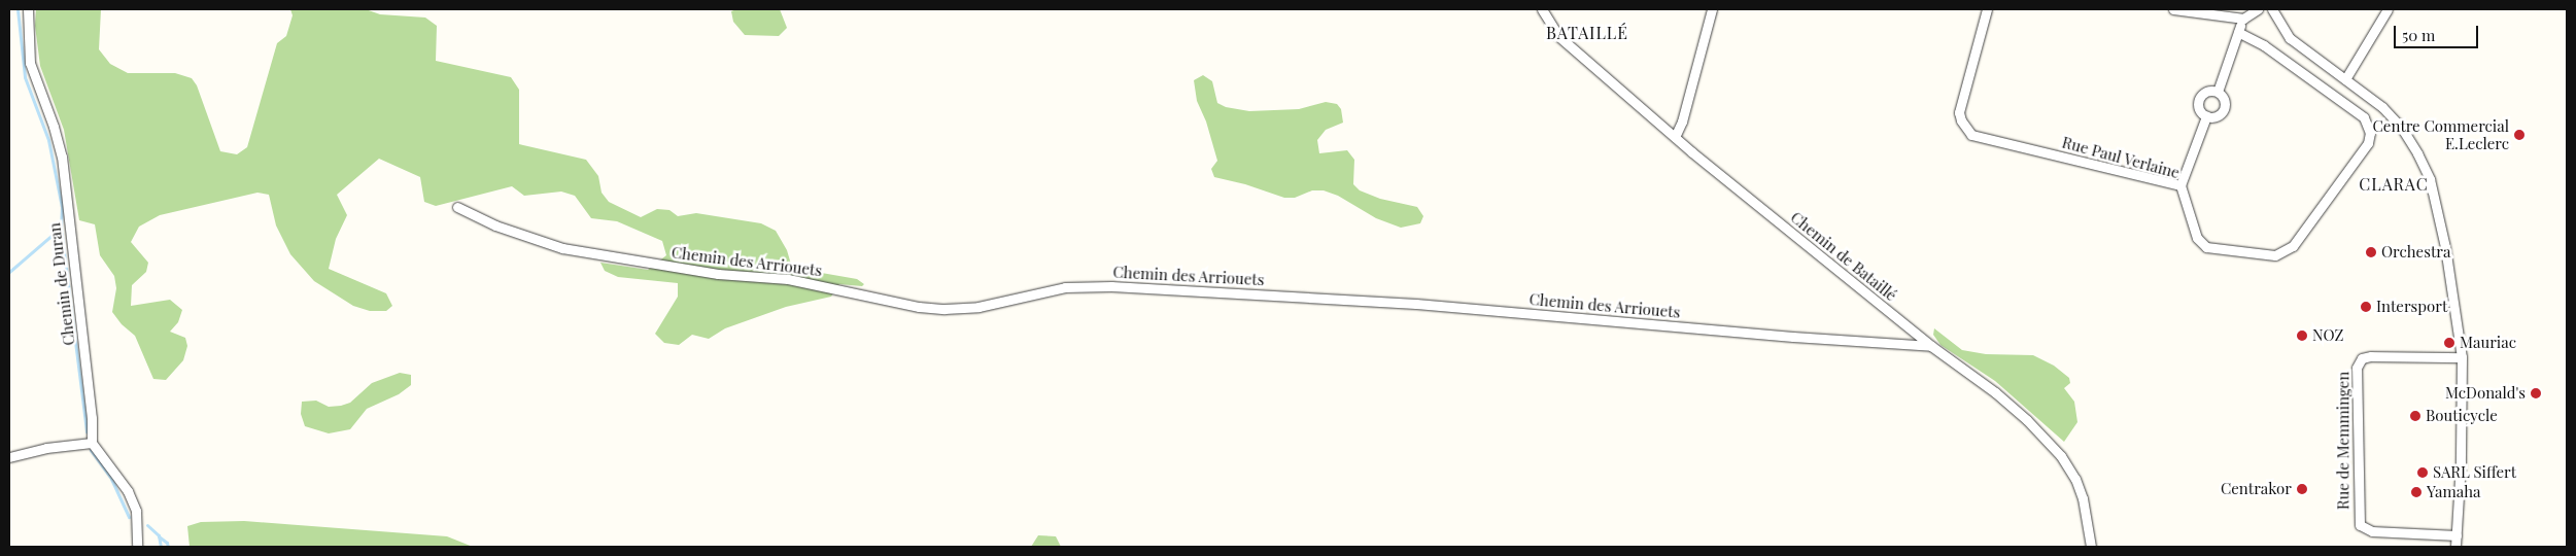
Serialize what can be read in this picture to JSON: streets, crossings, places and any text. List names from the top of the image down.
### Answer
{
  "streets": {
    "street": [
      "Rue Paul Verlaine",
      "Chemin de Bataillé",
      "Chemin des Arriouets",
      "Chemin de Duran",
      "Rue de Memmingen"
    ]
  },
  "crossings": [
    ["Chemin de Bataillé", "Chemin des Arriouets"]
  ],
  "districts": ["BATAILLÉ", "CLARAC"],
  "places": [
    "Centre Commercial E.Leclerc",
    "Orchestra",
    "Intersport",
    "NOZ",
    "Mauriac",
    "McDonald's",
    "Bouticycle",
    "SARL Siffert",
    "Centrakor",
    "Yamaha"
  ],
  "scale_bar": "50 m"
}
